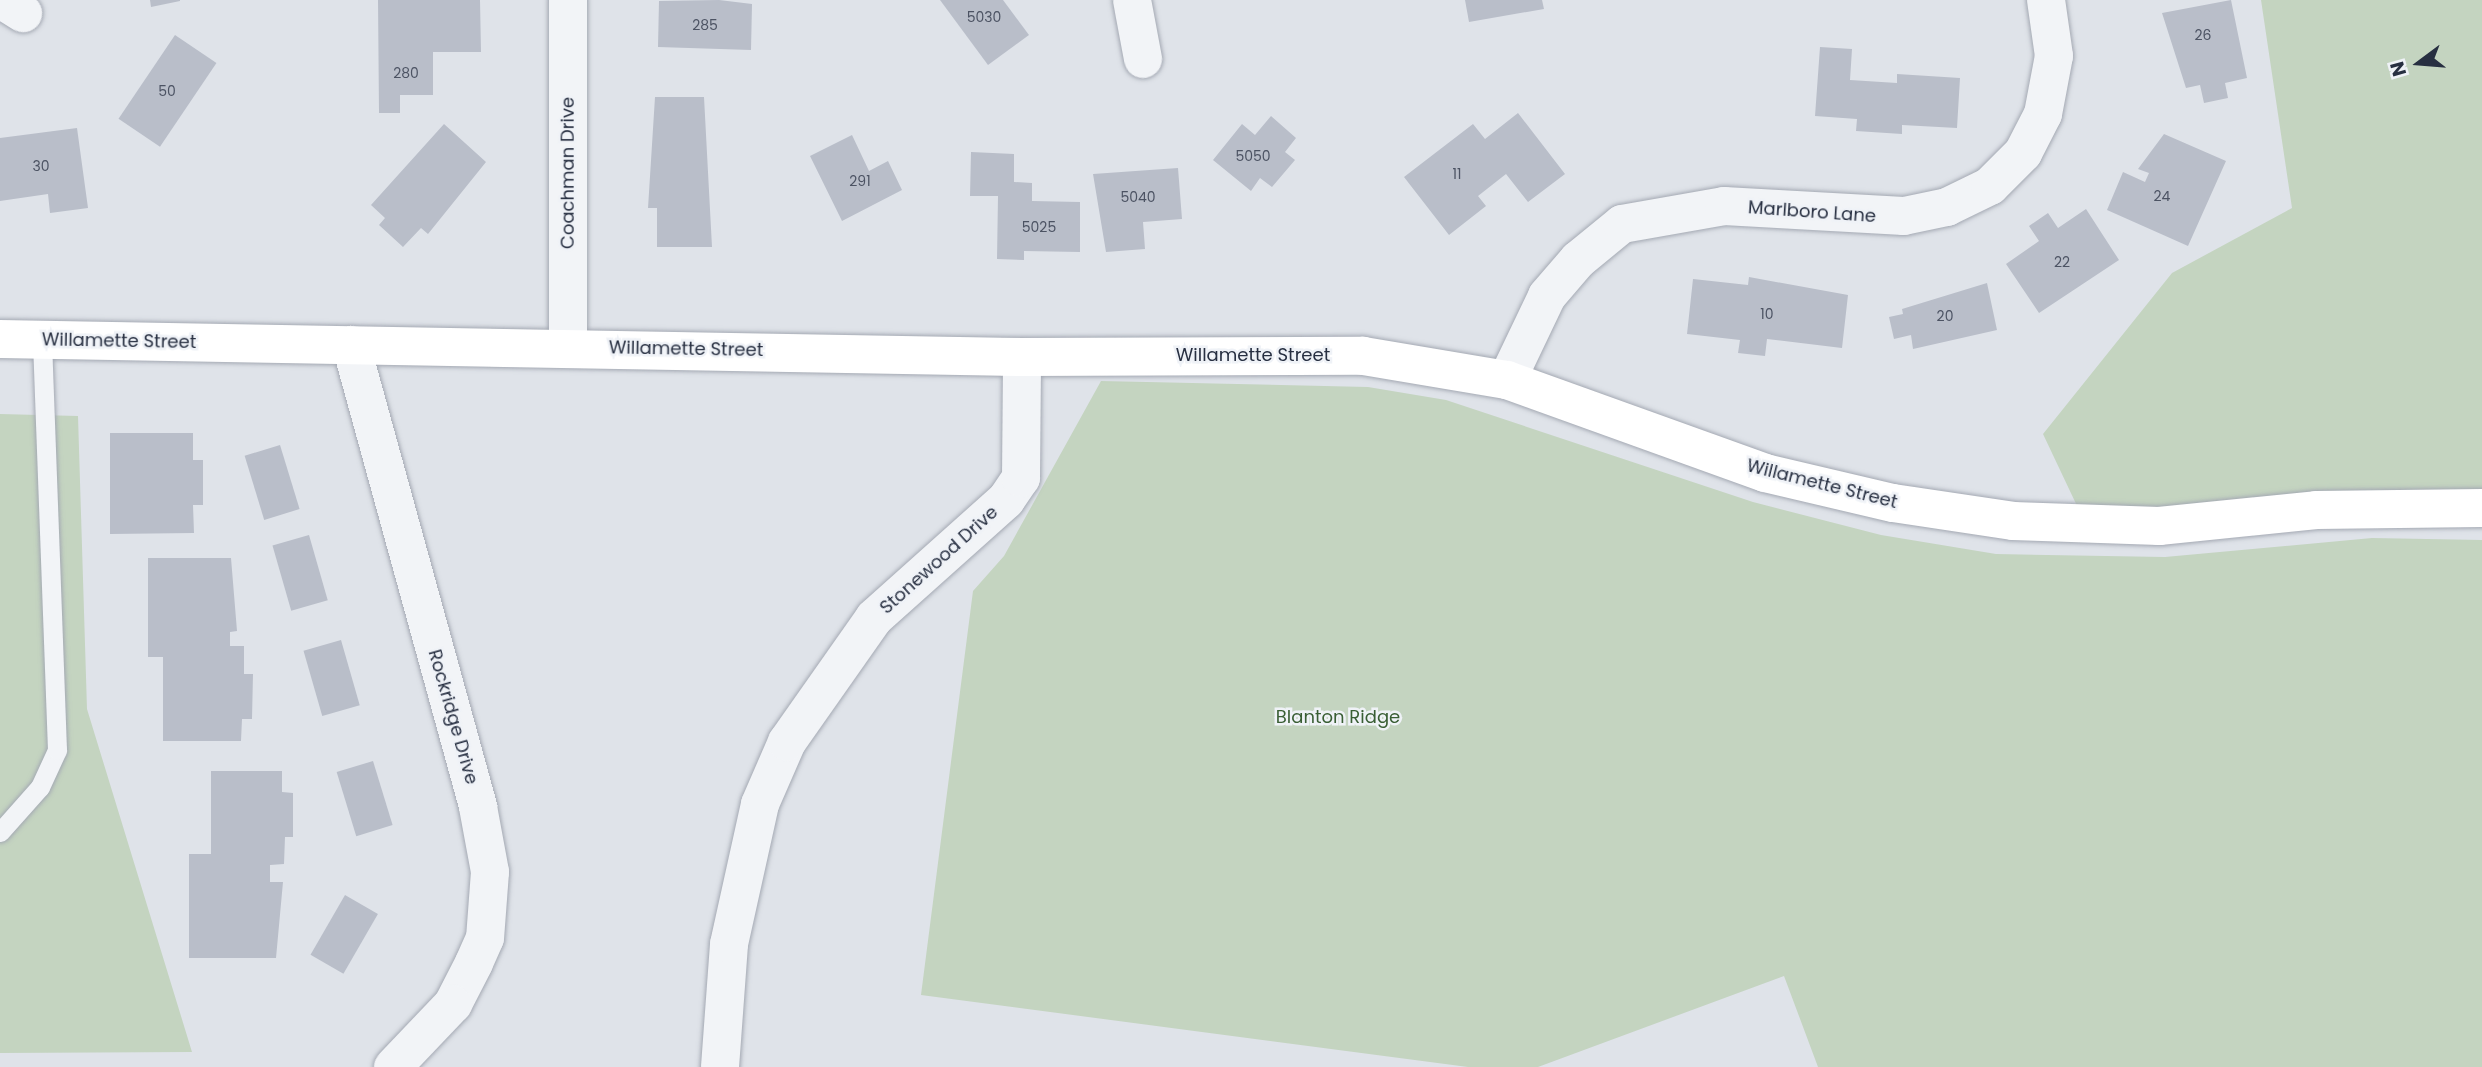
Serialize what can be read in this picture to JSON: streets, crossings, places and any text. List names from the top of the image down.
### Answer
{
  "streets": {
    "main road": ["Willamette Street"],
    "street": [
      "Coachman Drive",
      "Marlboro Lane",
      "Stonewood Drive",
      "Rockridge Drive"
    ]
  },
  "crossings": [
    ["Coachman Drive", "Willamette Street"],
    ["Marlboro Lane", "Willamette Street"],
    ["Willamette Street", "Stonewood Drive"],
    ["Willamette Street", "Rockridge Drive"]
  ],
  "parks": ["Blanton Ridge"],
  "house_numbers": [
    "5030",
    "285",
    "26",
    "280",
    "50",
    "5050",
    "30",
    "11",
    "291",
    "24",
    "5040",
    "5025",
    "22",
    "10",
    "20"
  ],
  "north": "left"
}
